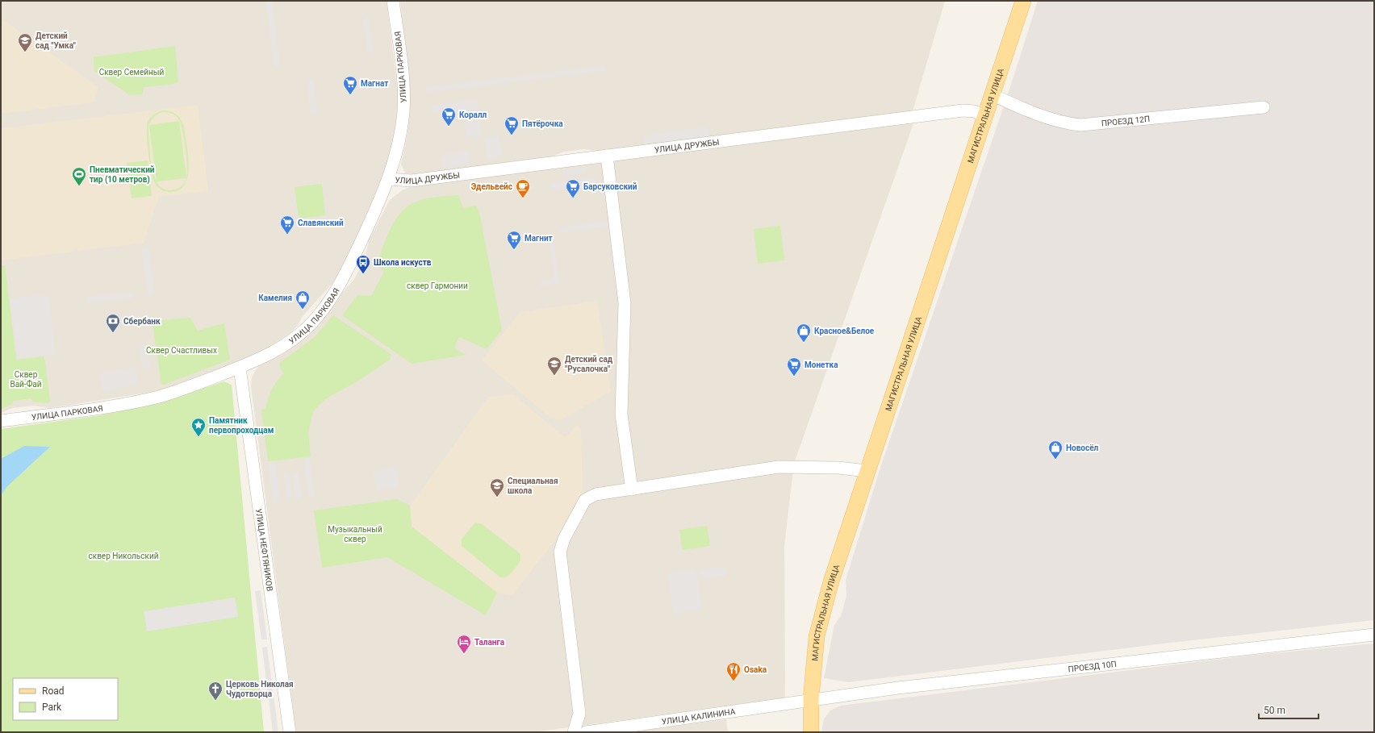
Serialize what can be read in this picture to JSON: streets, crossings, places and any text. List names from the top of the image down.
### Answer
{
  "streets": {
    "main road": ["МАГИСТРАЛЬНАЯ УЛИЦА"],
    "street": [
      "УЛИЦА ПАРКОВАЯ",
      "ПРОЕЗД 12П",
      "УЛИЦА ДРУЖБЫ",
      "УЛИЦА НЕФТЯНИКОВ",
      "ПРОЕЗД 10П",
      "УЛИЦА КАЛИНИНА"
    ]
  },
  "crossings": [
    ["УЛИЦА ПАРКОВАЯ", "УЛИЦА ДРУЖБЫ"],
    ["УЛИЦА ПАРКОВАЯ", "УЛИЦА НЕФТЯНИКОВ"],
    ["МАГИСТРАЛЬНАЯ УЛИЦА", "ПРОЕЗД 12П"],
    ["МАГИСТРАЛЬНАЯ УЛИЦА", "УЛИЦА ДРУЖБЫ"],
    ["МАГИСТРАЛЬНАЯ УЛИЦА", "ПРОЕЗД 10П"],
    ["МАГИСТРАЛЬНАЯ УЛИЦА", "УЛИЦА КАЛИНИНА"],
    ["ПРОЕЗД 10П", "УЛИЦА КАЛИНИНА"]
  ],
  "parks": [
    "Сквер Семейный",
    "сквер Гармонии",
    "Сквер Счастливых",
    "Сквер Вай-Фай",
    "Музыкальный сквер",
    "сквер Никольский"
  ],
  "places": {
    "school or university": ["Детский сад \"Умка\"", "Детский сад \"Русалочка\"", "Специальная школа"],
    "supermarket": [
      "Магнат",
      "Коралл",
      "Пятёрочка",
      "Барсуковский",
      "Славянский",
      "Магнит",
      "Монетка"
    ],
    "sports": ["Пневматический тир (10 метров)"],
    "cafe": ["Эдельвейс"],
    "bus stop": ["Школа искуств"],
    "shop": ["Камелия", "Красное&Белое", "Новосёл"],
    "bank": ["Сбербанк"],
    "place": ["Памятник первопроходцам"],
    "hotel": ["Таланга"],
    "restaurant": ["Osaka"],
    "church": ["Церковь Николая Чудотворца"]
  },
  "legend": ["Road", "Park"],
  "scale_bar": "50 m"
}
